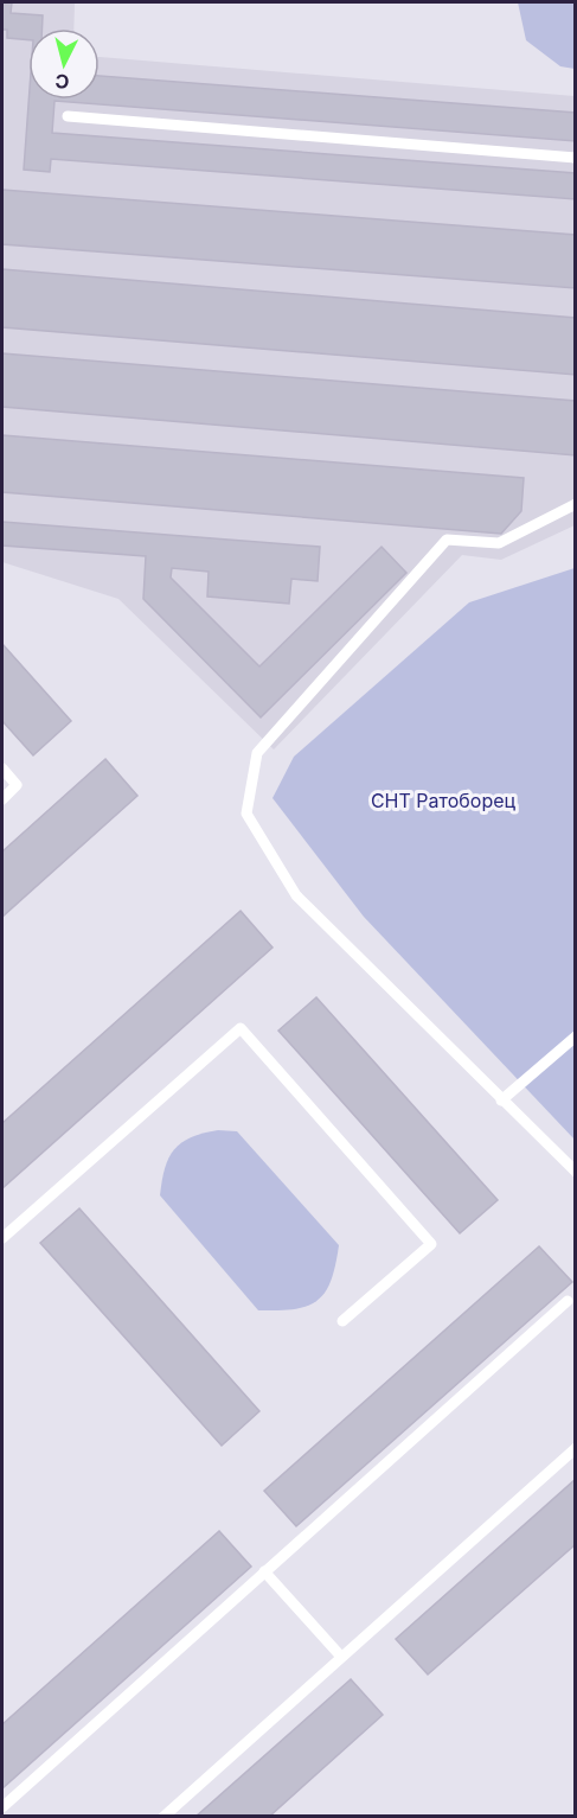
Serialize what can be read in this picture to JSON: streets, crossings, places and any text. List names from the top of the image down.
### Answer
{
  "parks": ["СНТ Ратоборец"],
  "north": "bottom"
}
